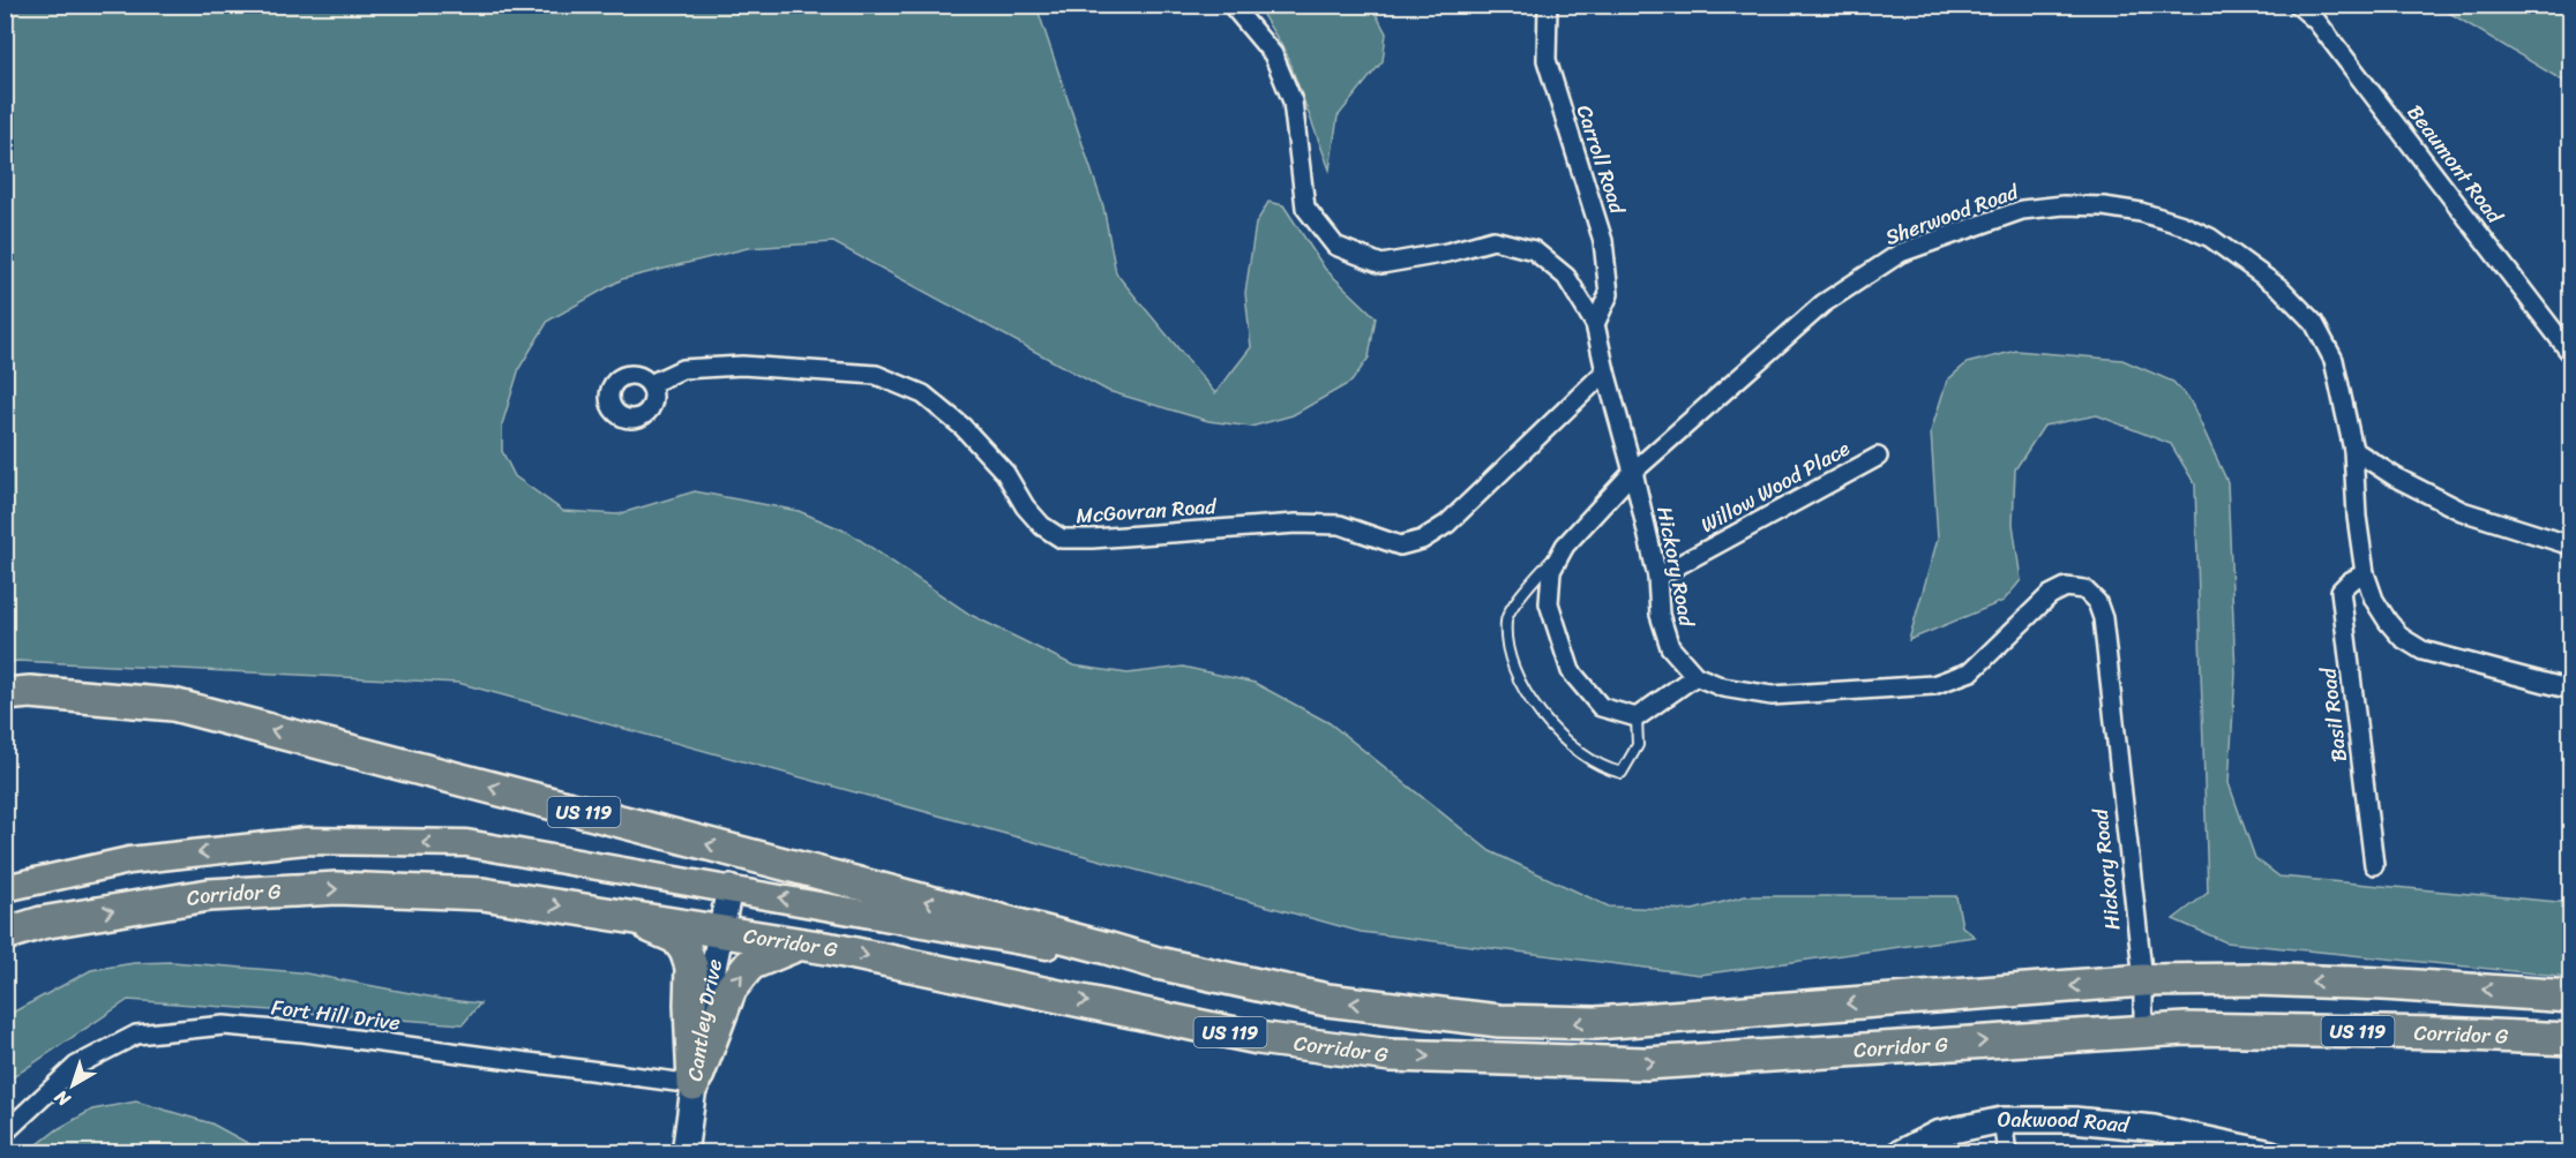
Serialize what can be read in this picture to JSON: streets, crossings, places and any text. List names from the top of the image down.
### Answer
{
  "streets": {
    "highway": ["US 119", "Corridor G"],
    "street": [
      "Carroll Road",
      "Beaumont Road",
      "Sherwood Road",
      "Willow Wood Place",
      "McGovran Road",
      "Hickory Road",
      "Basil Road",
      "Fort Hill Drive",
      "Cantley Drive",
      "Oakwood Road"
    ]
  },
  "crossings": [
    ["Carroll Road", "Hickory Road"],
    ["Sherwood Road", "Hickory Road"],
    ["Sherwood Road", "Basil Road"],
    ["Willow Wood Place", "Hickory Road"],
    ["McGovran Road", "Hickory Road"],
    ["Hickory Road", "US 119"],
    ["Hickory Road", "Corridor G"],
    ["Corridor G", "Cantley Drive"],
    ["Fort Hill Drive", "Cantley Drive"]
  ],
  "north": "bottom left"
}
